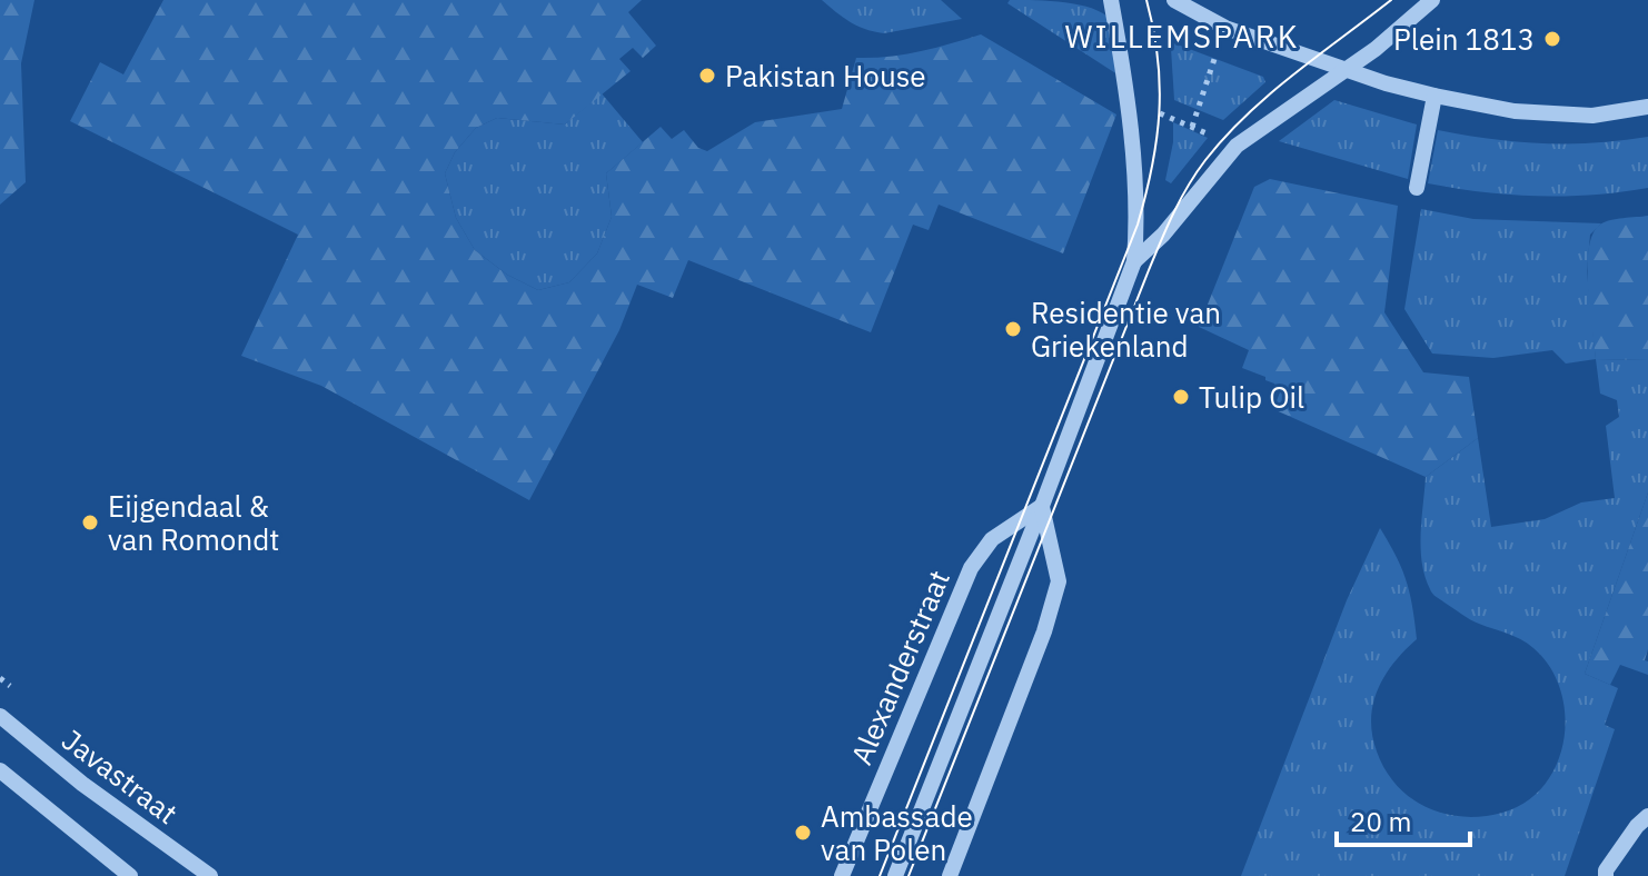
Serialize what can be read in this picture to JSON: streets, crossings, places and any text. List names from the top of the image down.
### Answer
{
  "streets": {
    "street": ["Alexanderstraat", "Javastraat"]
  },
  "districts": ["WILLEMSPARK"],
  "places": [
    "Plein 1813",
    "Pakistan House",
    "Residentie van Griekenland",
    "Tulip Oil",
    "Eijgendaal & van Romondt",
    "Ambassade van Polen"
  ],
  "scale_bar": "20 m"
}
